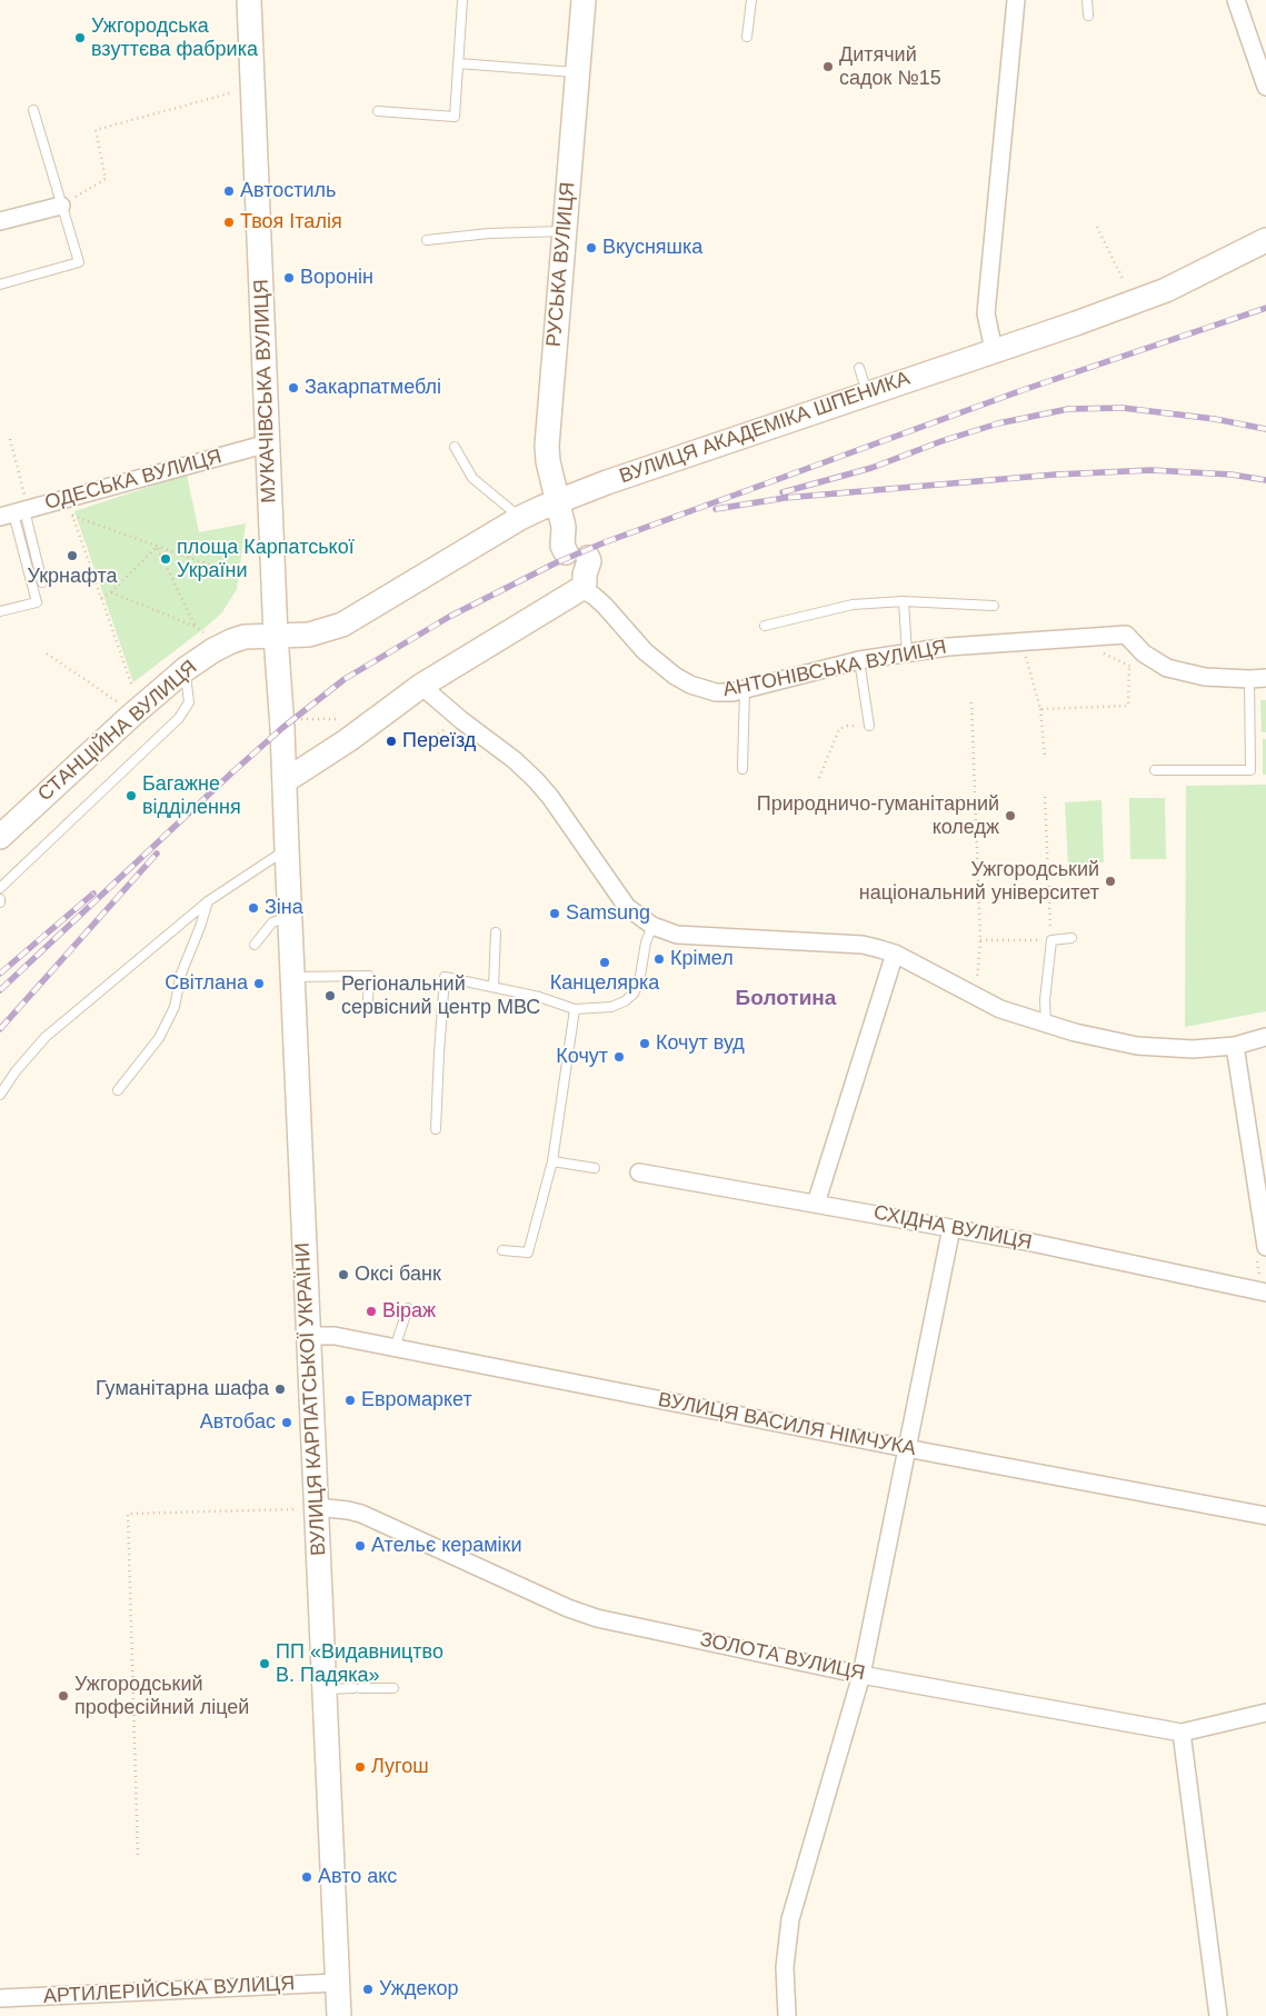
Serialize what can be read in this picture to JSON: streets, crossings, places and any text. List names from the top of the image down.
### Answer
{
  "streets": {
    "main road": [
      "РУСЬКА ВУЛИЦЯ",
      "МУКАЧІВСЬКА ВУЛИЦЯ",
      "ВУЛИЦЯ АКАДЕМІКА ШПЕНИКА",
      "СТАНЦІЙНА ВУЛИЦЯ",
      "ВУЛИЦЯ КАРПАТСЬКОЇ УКРАЇНИ"
    ],
    "street": [
      "ОДЕСЬКА ВУЛИЦЯ",
      "АНТОНІВСЬКА ВУЛИЦЯ",
      "СХІДНА ВУЛИЦЯ",
      "ВУЛИЦЯ ВАСИЛЯ НІМЧУКА",
      "ЗОЛОТА ВУЛИЦЯ",
      "АРТИЛЕРІЙСЬКА ВУЛИЦЯ"
    ]
  },
  "crossings": [
    ["РУСЬКА ВУЛИЦЯ", "ВУЛИЦЯ АКАДЕМІКА ШПЕНИКА"],
    ["РУСЬКА ВУЛИЦЯ", "АНТОНІВСЬКА ВУЛИЦЯ"],
    ["МУКАЧІВСЬКА ВУЛИЦЯ", "ВУЛИЦЯ АКАДЕМІКА ШПЕНИКА"],
    ["МУКАЧІВСЬКА ВУЛИЦЯ", "ОДЕСЬКА ВУЛИЦЯ"],
    ["МУКАЧІВСЬКА ВУЛИЦЯ", "СТАНЦІЙНА ВУЛИЦЯ"],
    ["МУКАЧІВСЬКА ВУЛИЦЯ", "ВУЛИЦЯ КАРПАТСЬКОЇ УКРАЇНИ"],
    ["ВУЛИЦЯ АКАДЕМІКА ШПЕНИКА", "СТАНЦІЙНА ВУЛИЦЯ"],
    ["ВУЛИЦЯ КАРПАТСЬКОЇ УКРАЇНИ", "ВУЛИЦЯ ВАСИЛЯ НІМЧУКА"],
    ["ВУЛИЦЯ КАРПАТСЬКОЇ УКРАЇНИ", "ЗОЛОТА ВУЛИЦЯ"],
    ["ВУЛИЦЯ КАРПАТСЬКОЇ УКРАЇНИ", "АРТИЛЕРІЙСЬКА ВУЛИЦЯ"]
  ],
  "districts": ["Болотина"],
  "places": [
    "Ужгородська взуттєва фабрика",
    "Дитячий садок №15",
    "Автостиль",
    "Твоя Італія",
    "Вкусняшка",
    "Воронін",
    "Закарпатмеблі",
    "Укрнафта",
    "площа Карпатської України",
    "Переїзд",
    "Багажне відділення",
    "Природничо-гуманітарний коледж",
    "Ужгородський національний університет",
    "Зіна",
    "Samsung",
    "Крімел",
    "Канцелярка",
    "Світлана",
    "Регіональний сервісний центр МВС",
    "Кочут вуд",
    "Кочут",
    "Оксі банк",
    "Віраж",
    "Гуманітарна шафа",
    "Евромаркет",
    "Автобас",
    "Ательє кераміки",
    "ПП «Видавництво В. Падяка»",
    "Ужгородський професійний ліцей",
    "Лугош",
    "Авто акс",
    "Уждекор"
  ]
}
